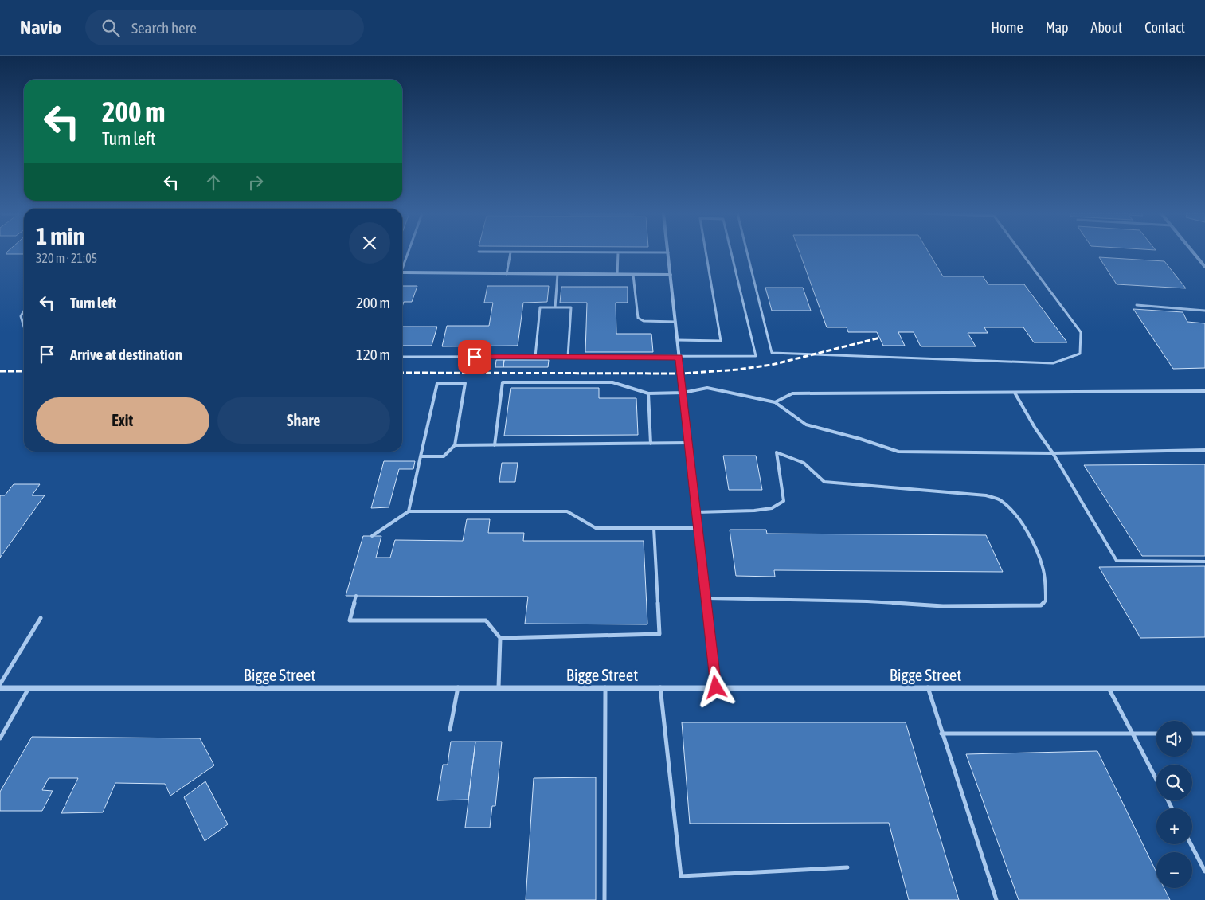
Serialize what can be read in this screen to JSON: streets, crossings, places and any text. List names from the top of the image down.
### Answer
{
  "streets": {
    "street": ["Bigge Street"]
  },
  "page": {
    "header": "Navio",
    "search": "Search here",
    "nav": [
      "Home",
      "Map",
      "About",
      "Contact"
    ],
    "turn": ["200 m", "Turn left"],
    "heading": ["1 min", "320 m · 21:05"],
    "list": [
      {
        "name": "Turn left",
        "value": "200 m"
      },
      {
        "name": "Arrive at destination",
        "value": "120 m"
      }
    ],
    "buttons": ["Exit", "Share"],
    "map_buttons": ["+", "−"]
  }
}
